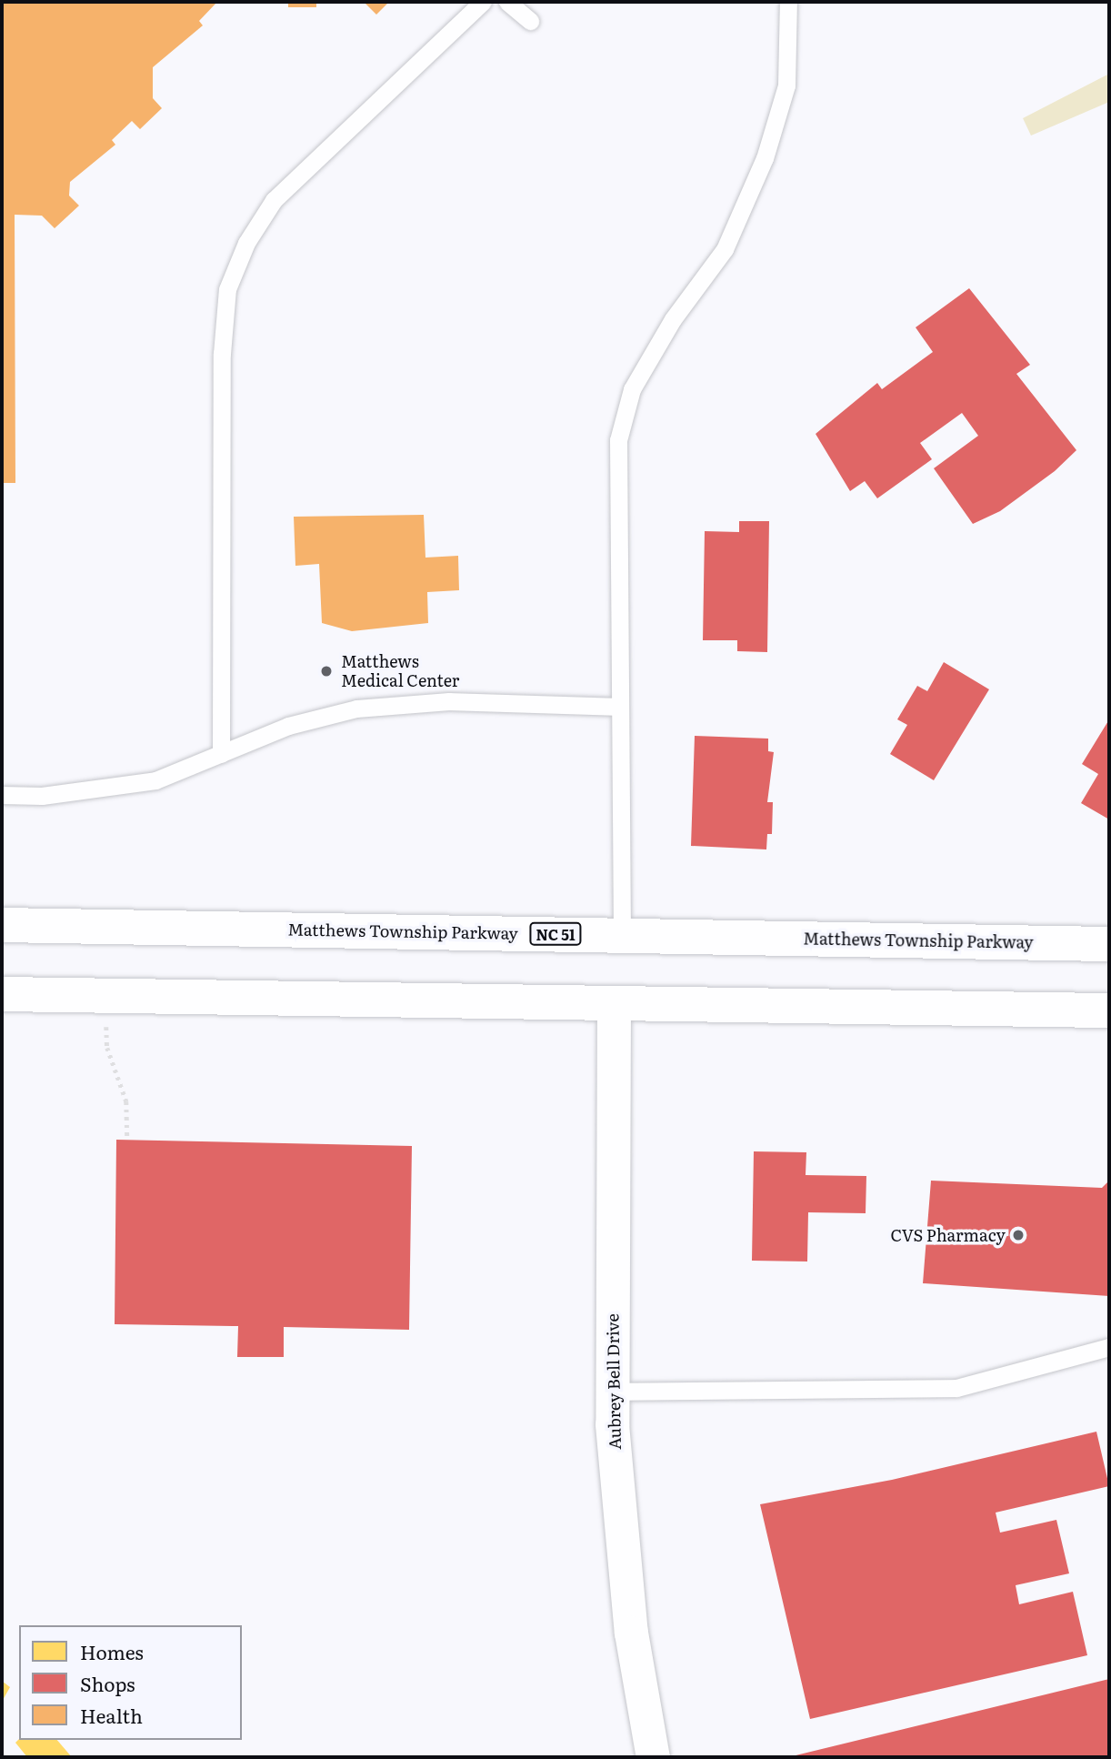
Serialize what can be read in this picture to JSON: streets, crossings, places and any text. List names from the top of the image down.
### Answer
{
  "streets": {
    "main road": ["Matthews Township Parkway", "NC 51"],
    "street": ["Aubrey Bell Drive"]
  },
  "places": ["Matthews Medical Center", "CVS Pharmacy"],
  "legend": ["Homes", "Shops", "Health"]
}
